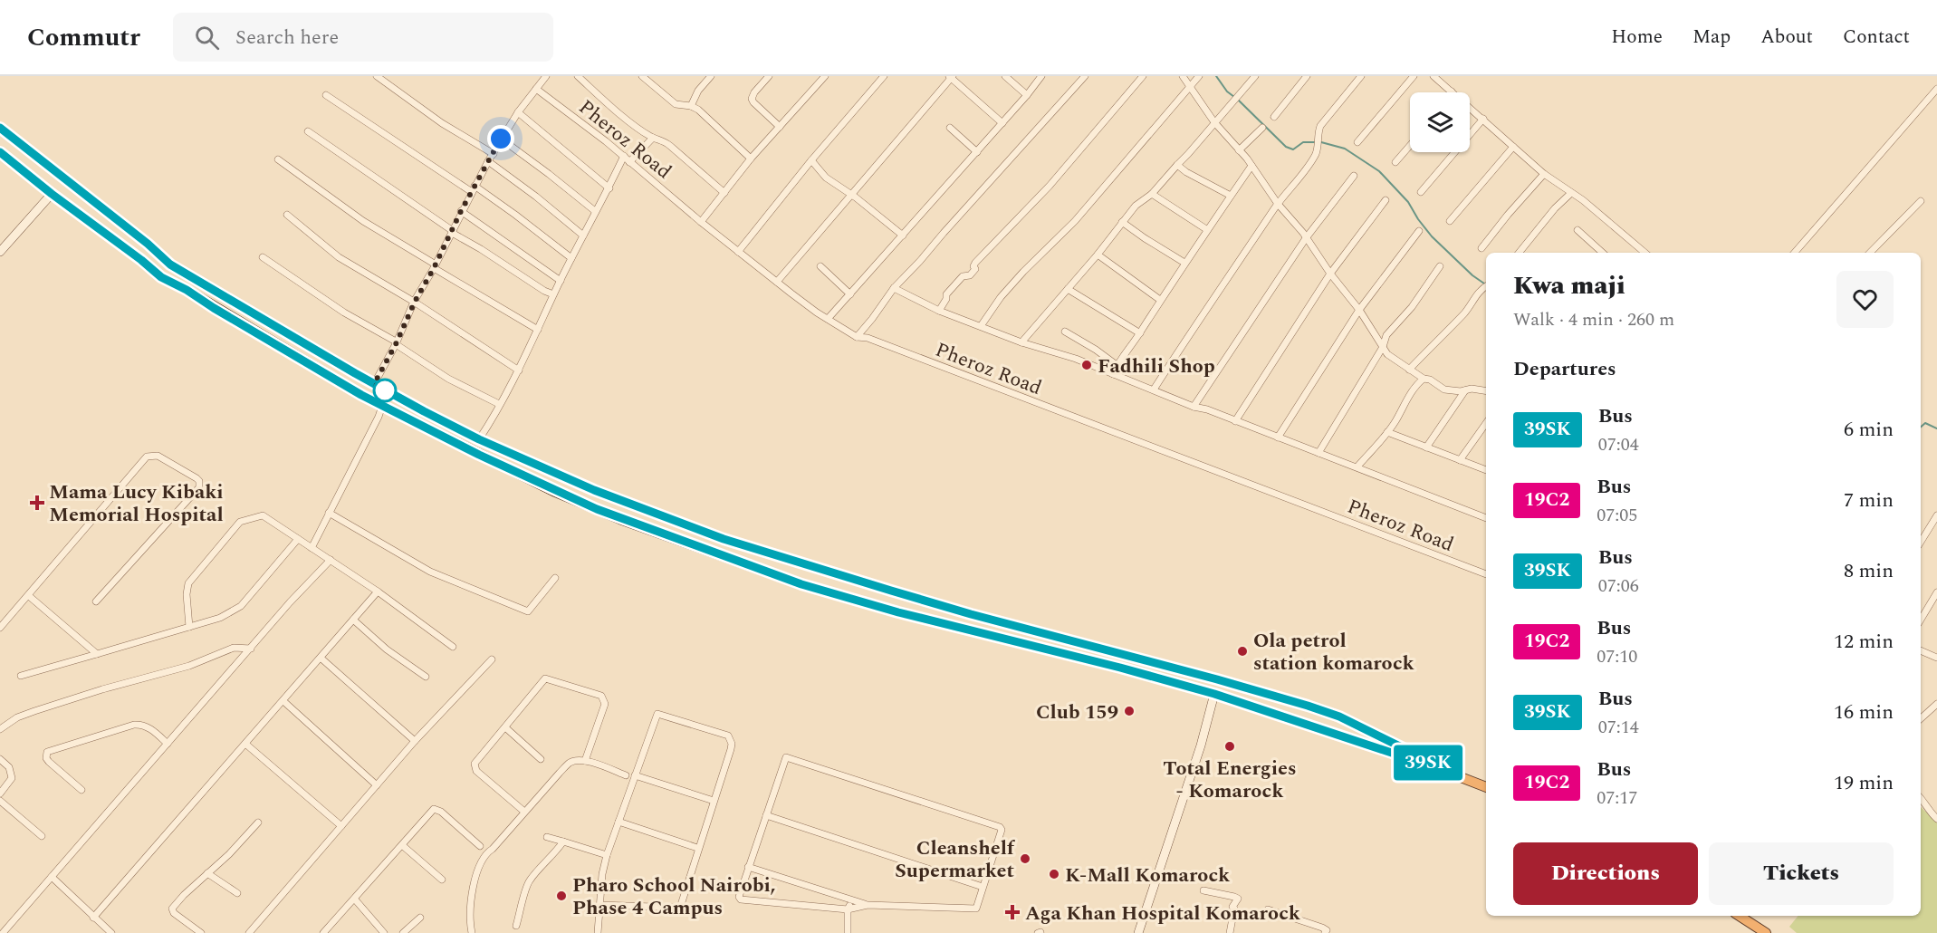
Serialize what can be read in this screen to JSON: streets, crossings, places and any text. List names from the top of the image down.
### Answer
{
  "streets": {
    "street": ["Pheroz Road"]
  },
  "places": {
    "other": [
      "Fadhili Shop",
      "Ola petrol station komarock",
      "Club 159",
      "Total Energies - Komarock",
      "Cleanshelf Supermarket",
      "K-Mall Komarock",
      "Pharo School Nairobi, Phase 4 Campus"
    ],
    "health": ["Mama Lucy Kibaki Memorial Hospital", "Aga Khan Hospital Komarock"]
  },
  "lines": ["bus line 39SK"],
  "page": {
    "header": "Commutr",
    "search": "Search here",
    "nav": [
      "Home",
      "Map",
      "About",
      "Contact"
    ],
    "on_map": "39SK",
    "heading": [
      ["Kwa maji", "Walk · 4 min · 260 m"],
      "Departures"
    ],
    "list": [
      {
        "mark": "39SK",
        "name": "Bus",
        "note": "07:04",
        "value": "6 min"
      },
      {
        "mark": "19C2",
        "name": "Bus",
        "note": "07:05",
        "value": "7 min"
      },
      {
        "mark": "39SK",
        "name": "Bus",
        "note": "07:06",
        "value": "8 min"
      },
      {
        "mark": "19C2",
        "name": "Bus",
        "note": "07:10",
        "value": "12 min"
      },
      {
        "mark": "39SK",
        "name": "Bus",
        "note": "07:14",
        "value": "16 min"
      },
      {
        "mark": "19C2",
        "name": "Bus",
        "note": "07:17",
        "value": "19 min"
      }
    ],
    "buttons": ["Directions", "Tickets"]
  }
}
